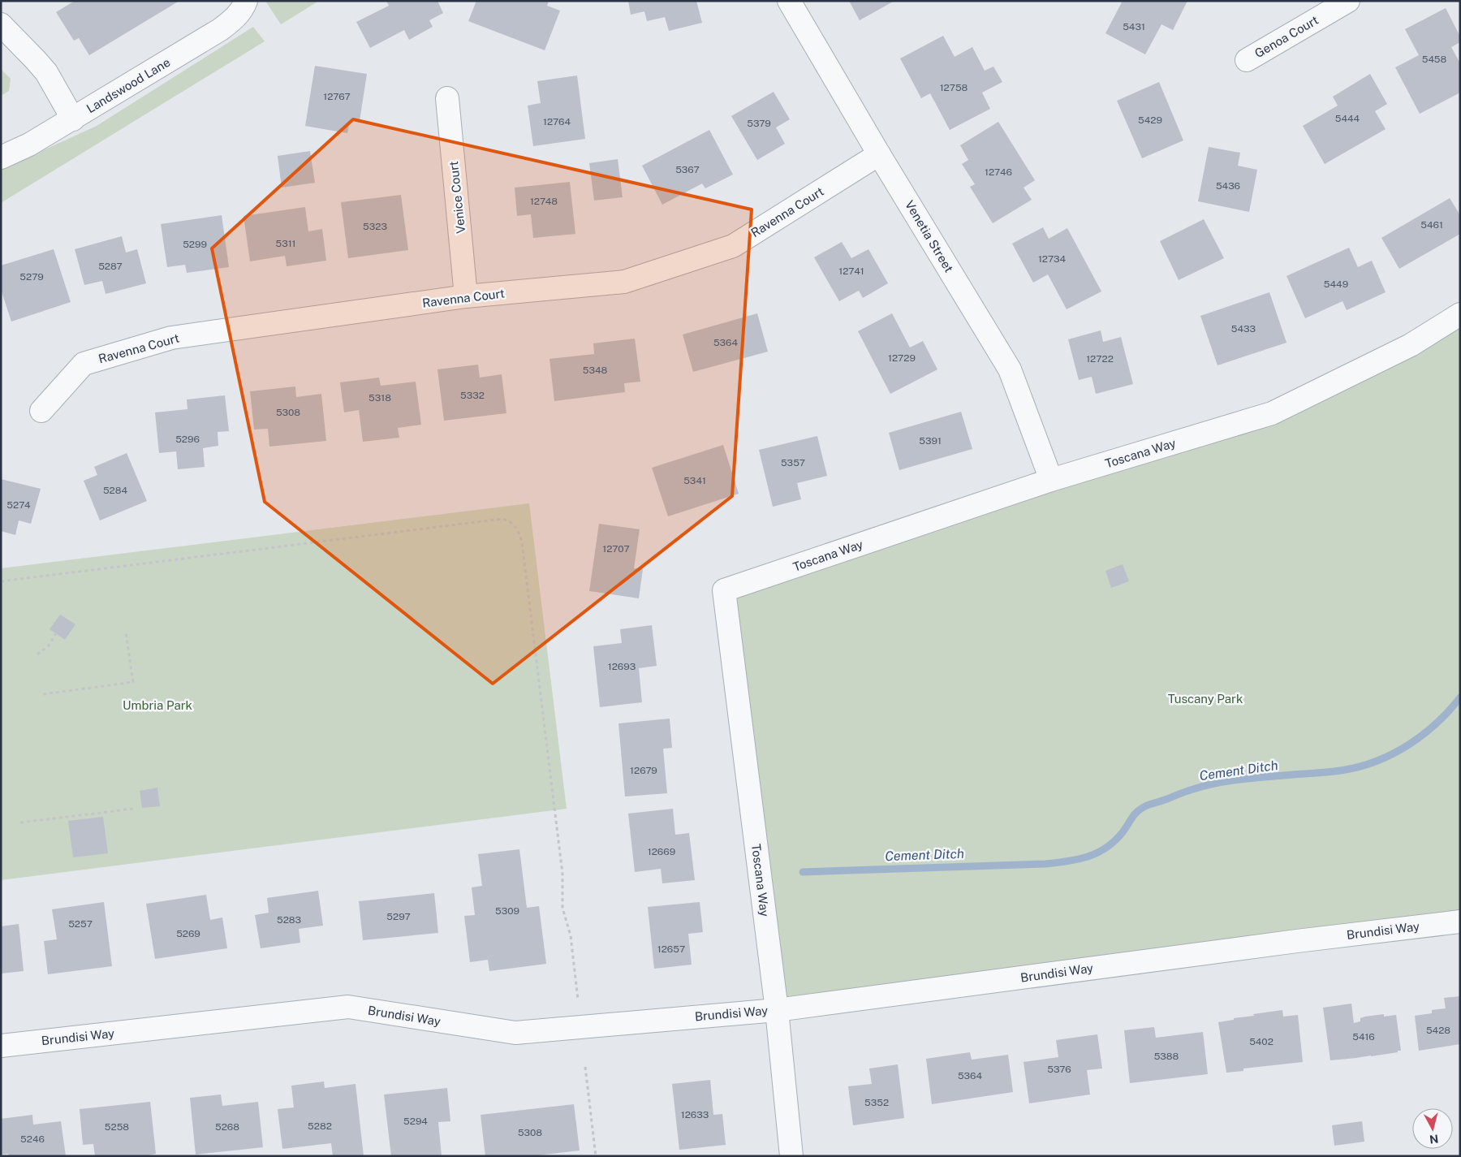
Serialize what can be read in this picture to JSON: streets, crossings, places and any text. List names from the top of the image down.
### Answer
{
  "streets": {
    "street": [
      "Genoa Court",
      "Landswood Lane",
      "Venice Court",
      "Ravenna Court",
      "Venetia Street",
      "Toscana Way",
      "Brundisi Way"
    ]
  },
  "crossings": [
    ["Venice Court", "Ravenna Court"],
    ["Ravenna Court", "Venetia Street"],
    ["Venetia Street", "Toscana Way"],
    ["Toscana Way", "Brundisi Way"]
  ],
  "water": ["Cement Ditch"],
  "parks": ["Tuscany Park", "Umbria Park"],
  "house_numbers": [
    "5431",
    "5458",
    "12758",
    "12767",
    "5444",
    "5429",
    "12764",
    "5379",
    "5367",
    "12746",
    "5436",
    "12748",
    "5461",
    "5323",
    "5311",
    "5299",
    "12734",
    "5287",
    "12741",
    "5279",
    "5449",
    "5433",
    "5364",
    "12729",
    "12722",
    "5348",
    "5332",
    "5318",
    "5308",
    "5296",
    "5391",
    "5357",
    "5341",
    "5284",
    "5274",
    "12707",
    "12693",
    "12679",
    "12669",
    "5309",
    "5297",
    "5283",
    "5257",
    "5269",
    "12657",
    "5428",
    "5416",
    "5402",
    "5388",
    "5376",
    "5364",
    "5352",
    "12633",
    "5294",
    "5282",
    "5258",
    "5268",
    "5308",
    "5246"
  ],
  "north": "bottom"
}
